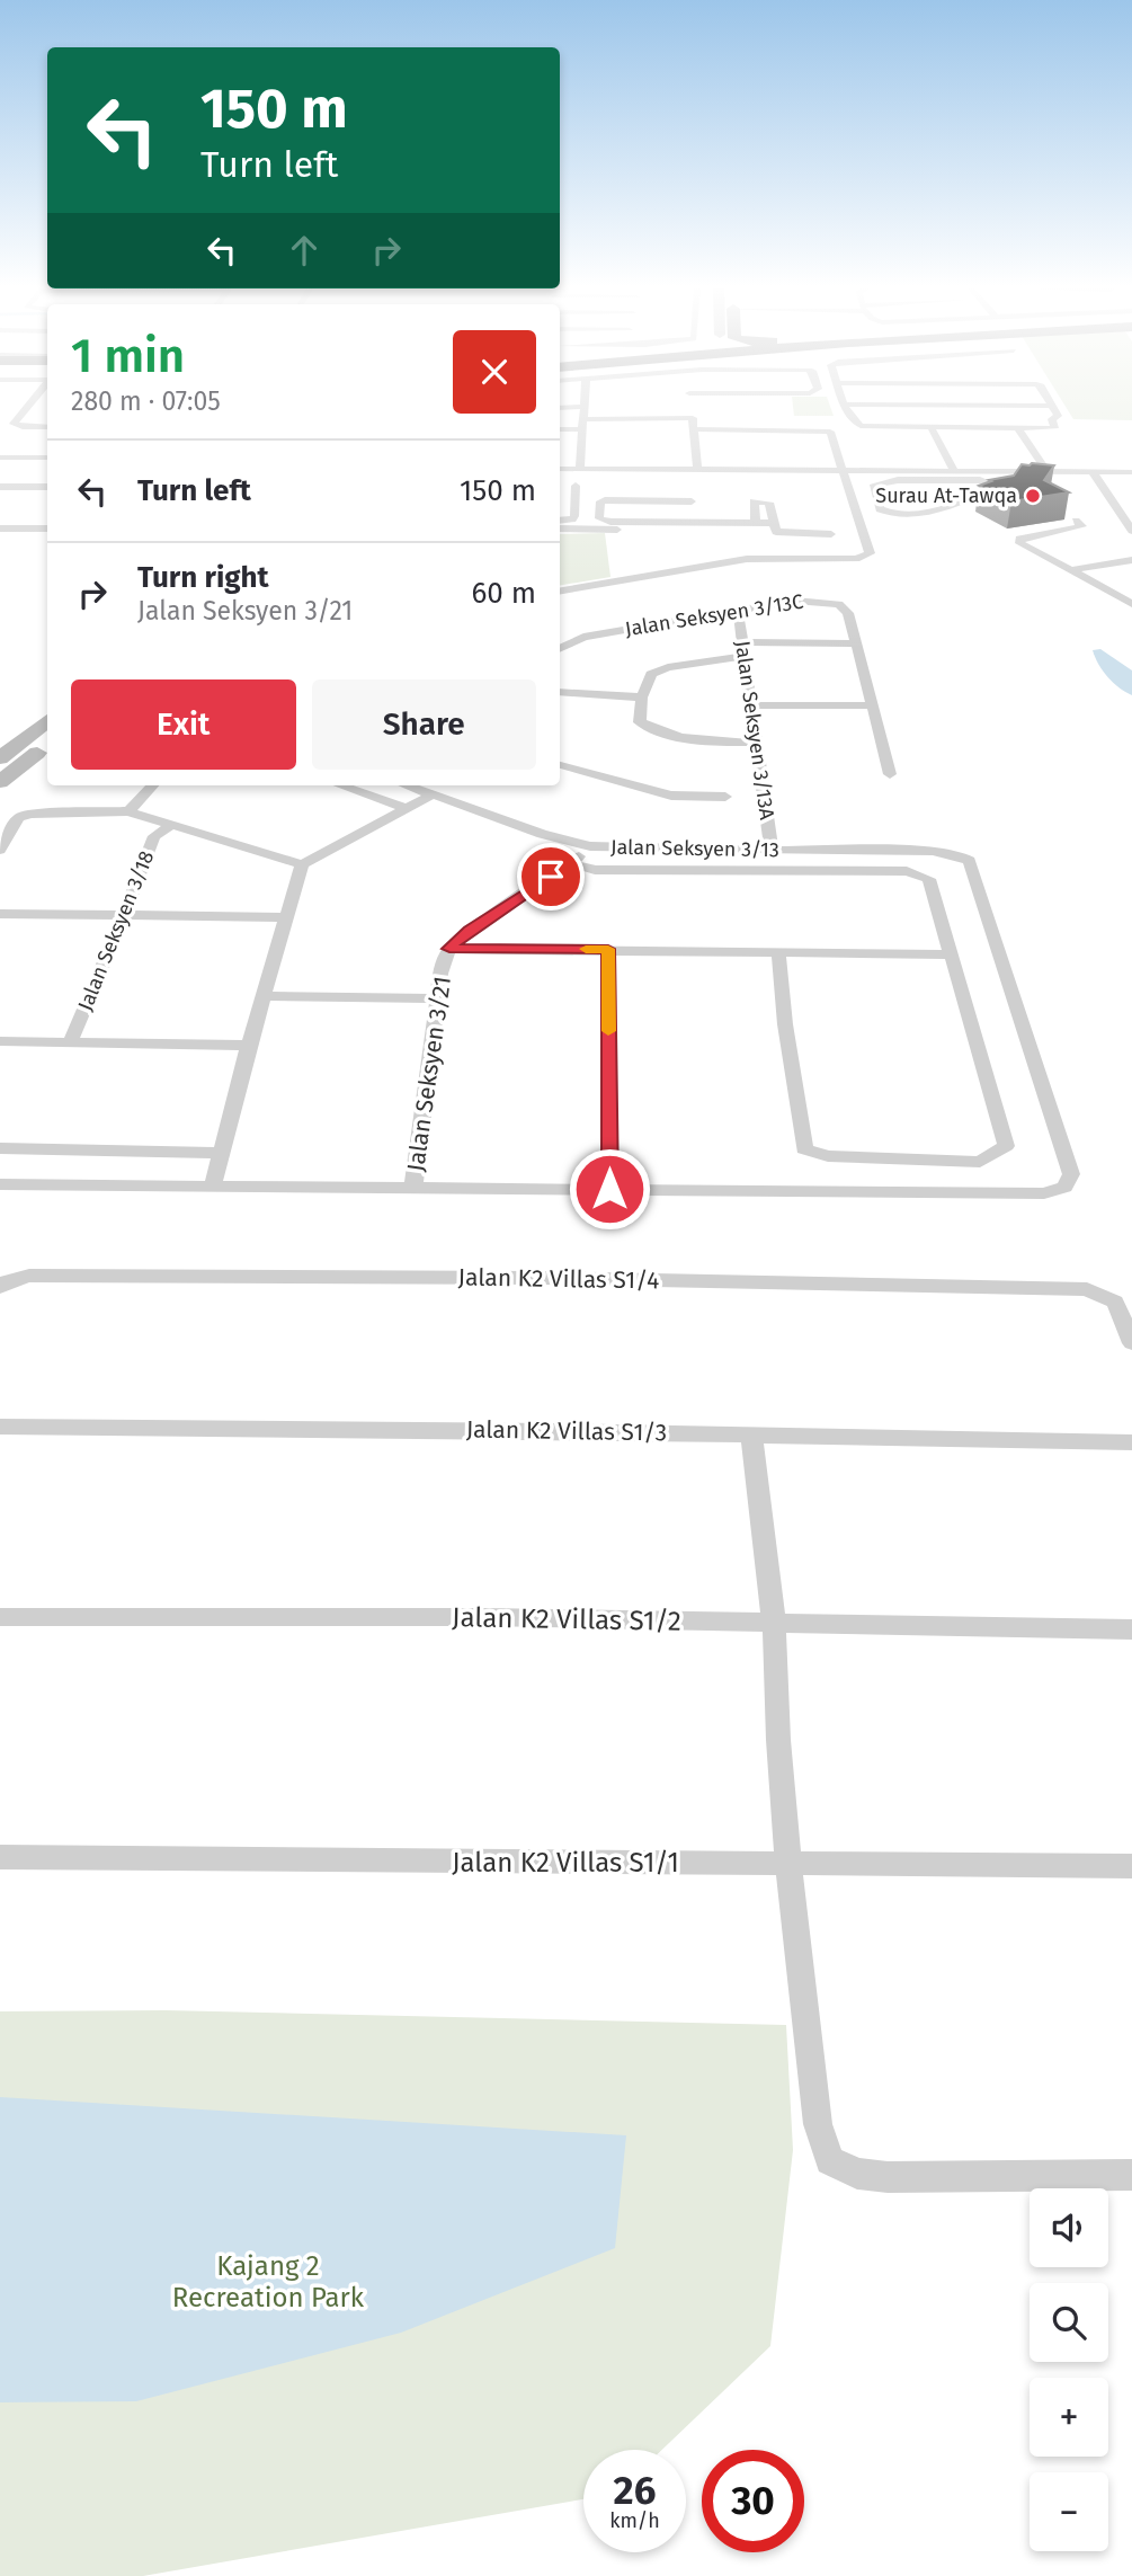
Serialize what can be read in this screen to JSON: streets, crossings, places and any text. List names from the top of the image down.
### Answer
{
  "streets": {
    "street": [
      "Jalan Seksyen 3/13C",
      "Jalan Seksyen 3/13A",
      "Jalan Seksyen 3/13",
      "Jalan Seksyen 3/18",
      "Jalan Seksyen 3/21",
      "Jalan K2 Villas S1/4",
      "Jalan K2 Villas S1/3",
      "Jalan K2 Villas S1/2",
      "Jalan K2 Villas S1/1"
    ]
  },
  "crossings": [
    ["Jalan Seksyen 3/13C", "Jalan Seksyen 3/13A"],
    ["Jalan Seksyen 3/13A", "Jalan Seksyen 3/13"],
    ["Jalan Seksyen 3/13", "Jalan Seksyen 3/21"]
  ],
  "parks": ["Kajang 2 Recreation Park"],
  "places": ["Surau At-Tawqa"],
  "page": {
    "turn": ["150 m", "Turn left"],
    "heading": ["1 min", "280 m · 07:05"],
    "list": [
      {
        "name": "Turn left",
        "value": "150 m"
      },
      {
        "name": "Turn right",
        "note": "Jalan Seksyen 3/21",
        "value": "60 m"
      }
    ],
    "buttons": ["Exit", "Share"],
    "map_buttons": ["+", "−"],
    "speed": "26 km/h",
    "limit": "30"
  }
}
